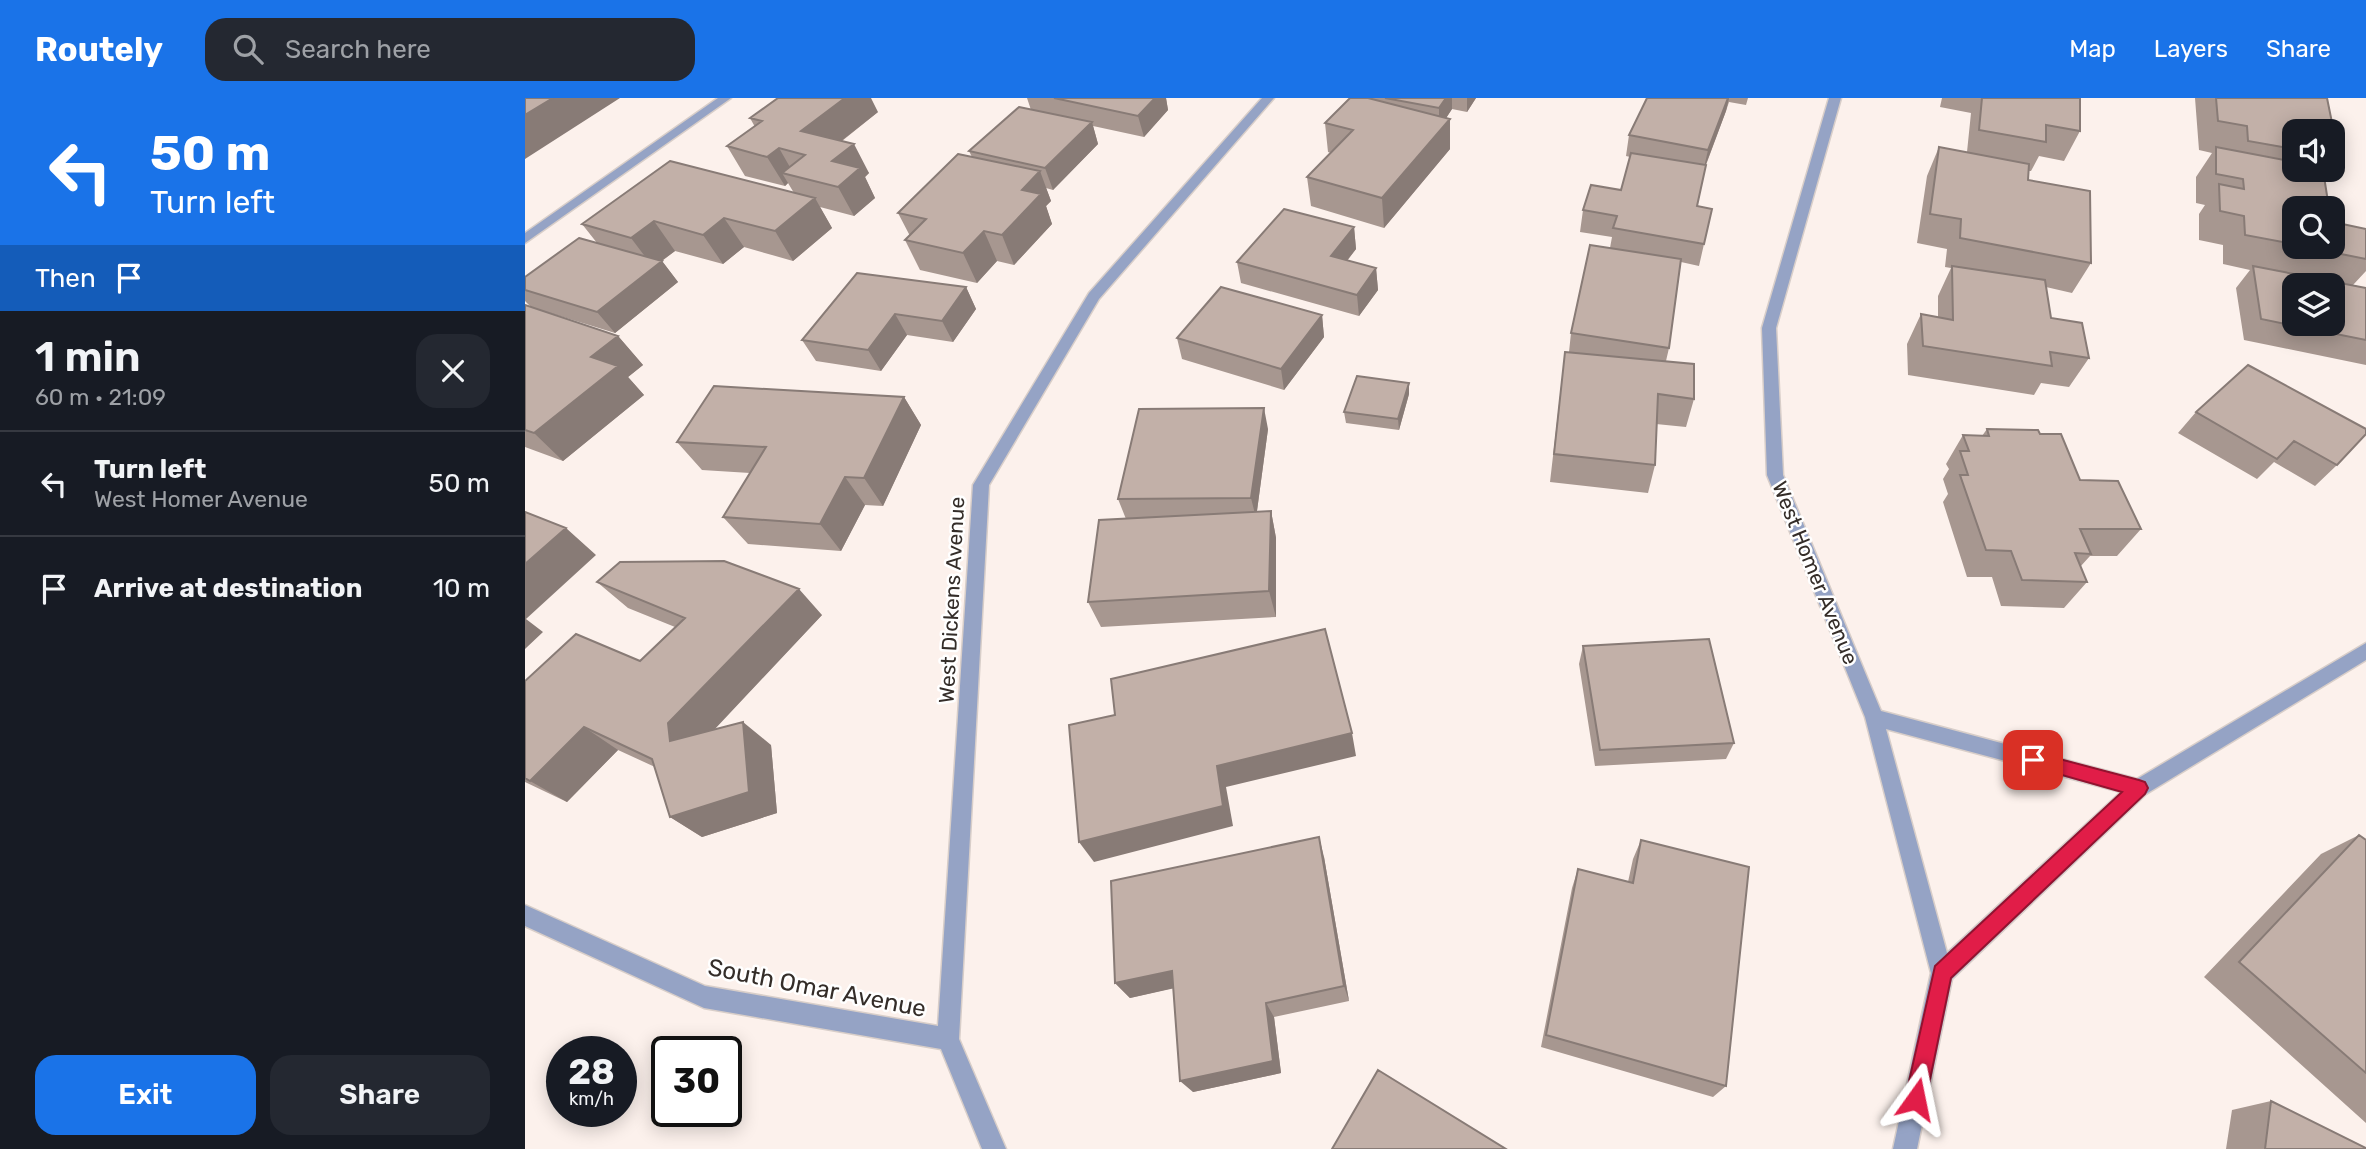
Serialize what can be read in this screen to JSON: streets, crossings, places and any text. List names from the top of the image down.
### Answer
{
  "streets": {
    "street": ["West Homer Avenue", "West Dickens Avenue", "South Omar Avenue"]
  },
  "crossings": [
    ["West Dickens Avenue", "South Omar Avenue"]
  ],
  "page": {
    "header": "Routely",
    "search": "Search here",
    "nav": ["Map", "Layers", "Share"],
    "turn": ["50 m", "Turn left"],
    "then": "Then",
    "heading": ["1 min", "60 m · 21:09"],
    "list": [
      {
        "name": "Turn left",
        "note": "West Homer Avenue",
        "value": "50 m"
      },
      {
        "name": "Arrive at destination",
        "value": "10 m"
      }
    ],
    "speed": "28 km/h",
    "limit": "30",
    "buttons": ["Exit", "Share"]
  }
}
